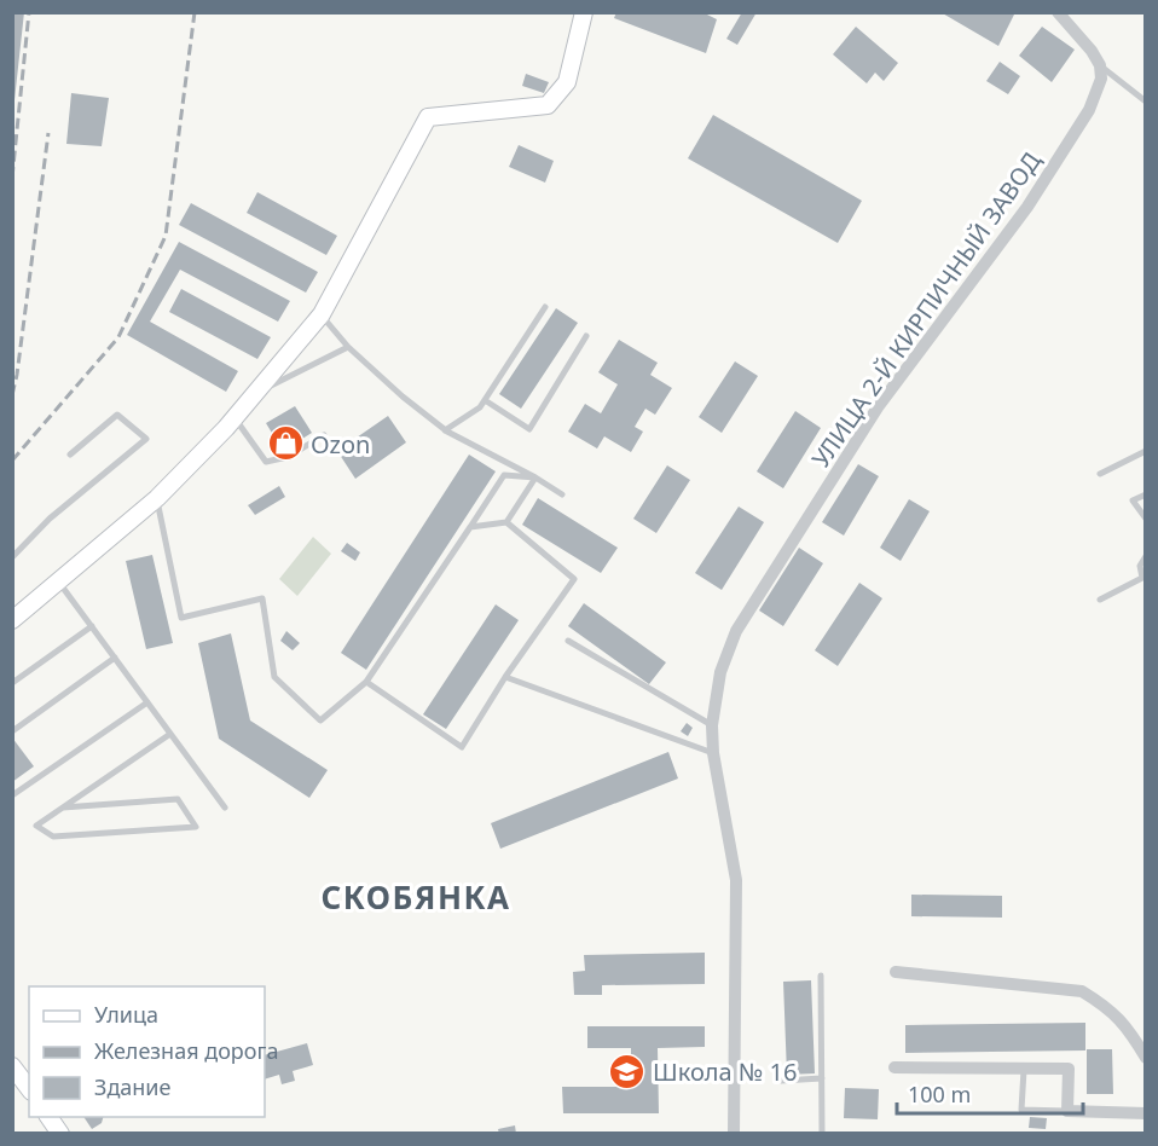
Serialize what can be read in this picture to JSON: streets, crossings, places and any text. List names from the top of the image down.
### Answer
{
  "streets": {
    "street": ["УЛИЦА 2-Й КИРПИЧНЫЙ ЗАВОД"]
  },
  "districts": ["СКОБЯНКА"],
  "places": {
    "shop": ["Ozon"],
    "school or university": ["Школа № 16"]
  },
  "legend": ["Улица", "Железная дорога", "Здание"],
  "scale_bar": "100 m"
}
